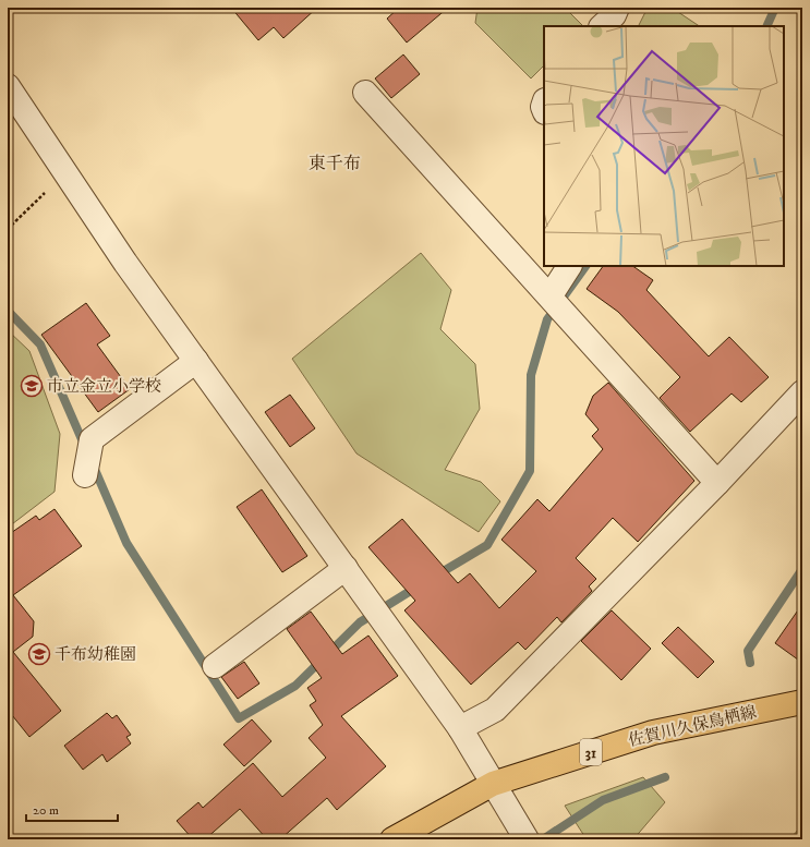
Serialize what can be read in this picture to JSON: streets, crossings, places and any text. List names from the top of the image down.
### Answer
{
  "streets": {
    "main road": ["佐賀川久保鳥栖線", "31"]
  },
  "districts": ["東千布"],
  "places": {
    "school or university": ["市立金立小学校", "千布幼稚園"]
  },
  "scale_bar": "20 m"
}
